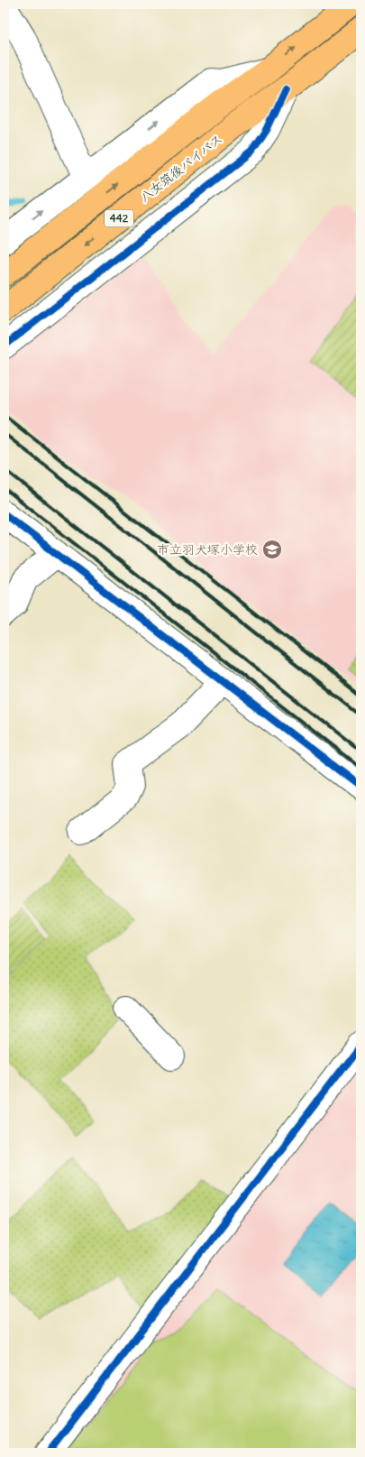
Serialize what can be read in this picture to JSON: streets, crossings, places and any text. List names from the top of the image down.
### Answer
{
  "streets": {
    "highway": ["八女筑後バイパス", "442"]
  },
  "places": {
    "school or university": ["市立羽犬塚小学校"]
  }
}
